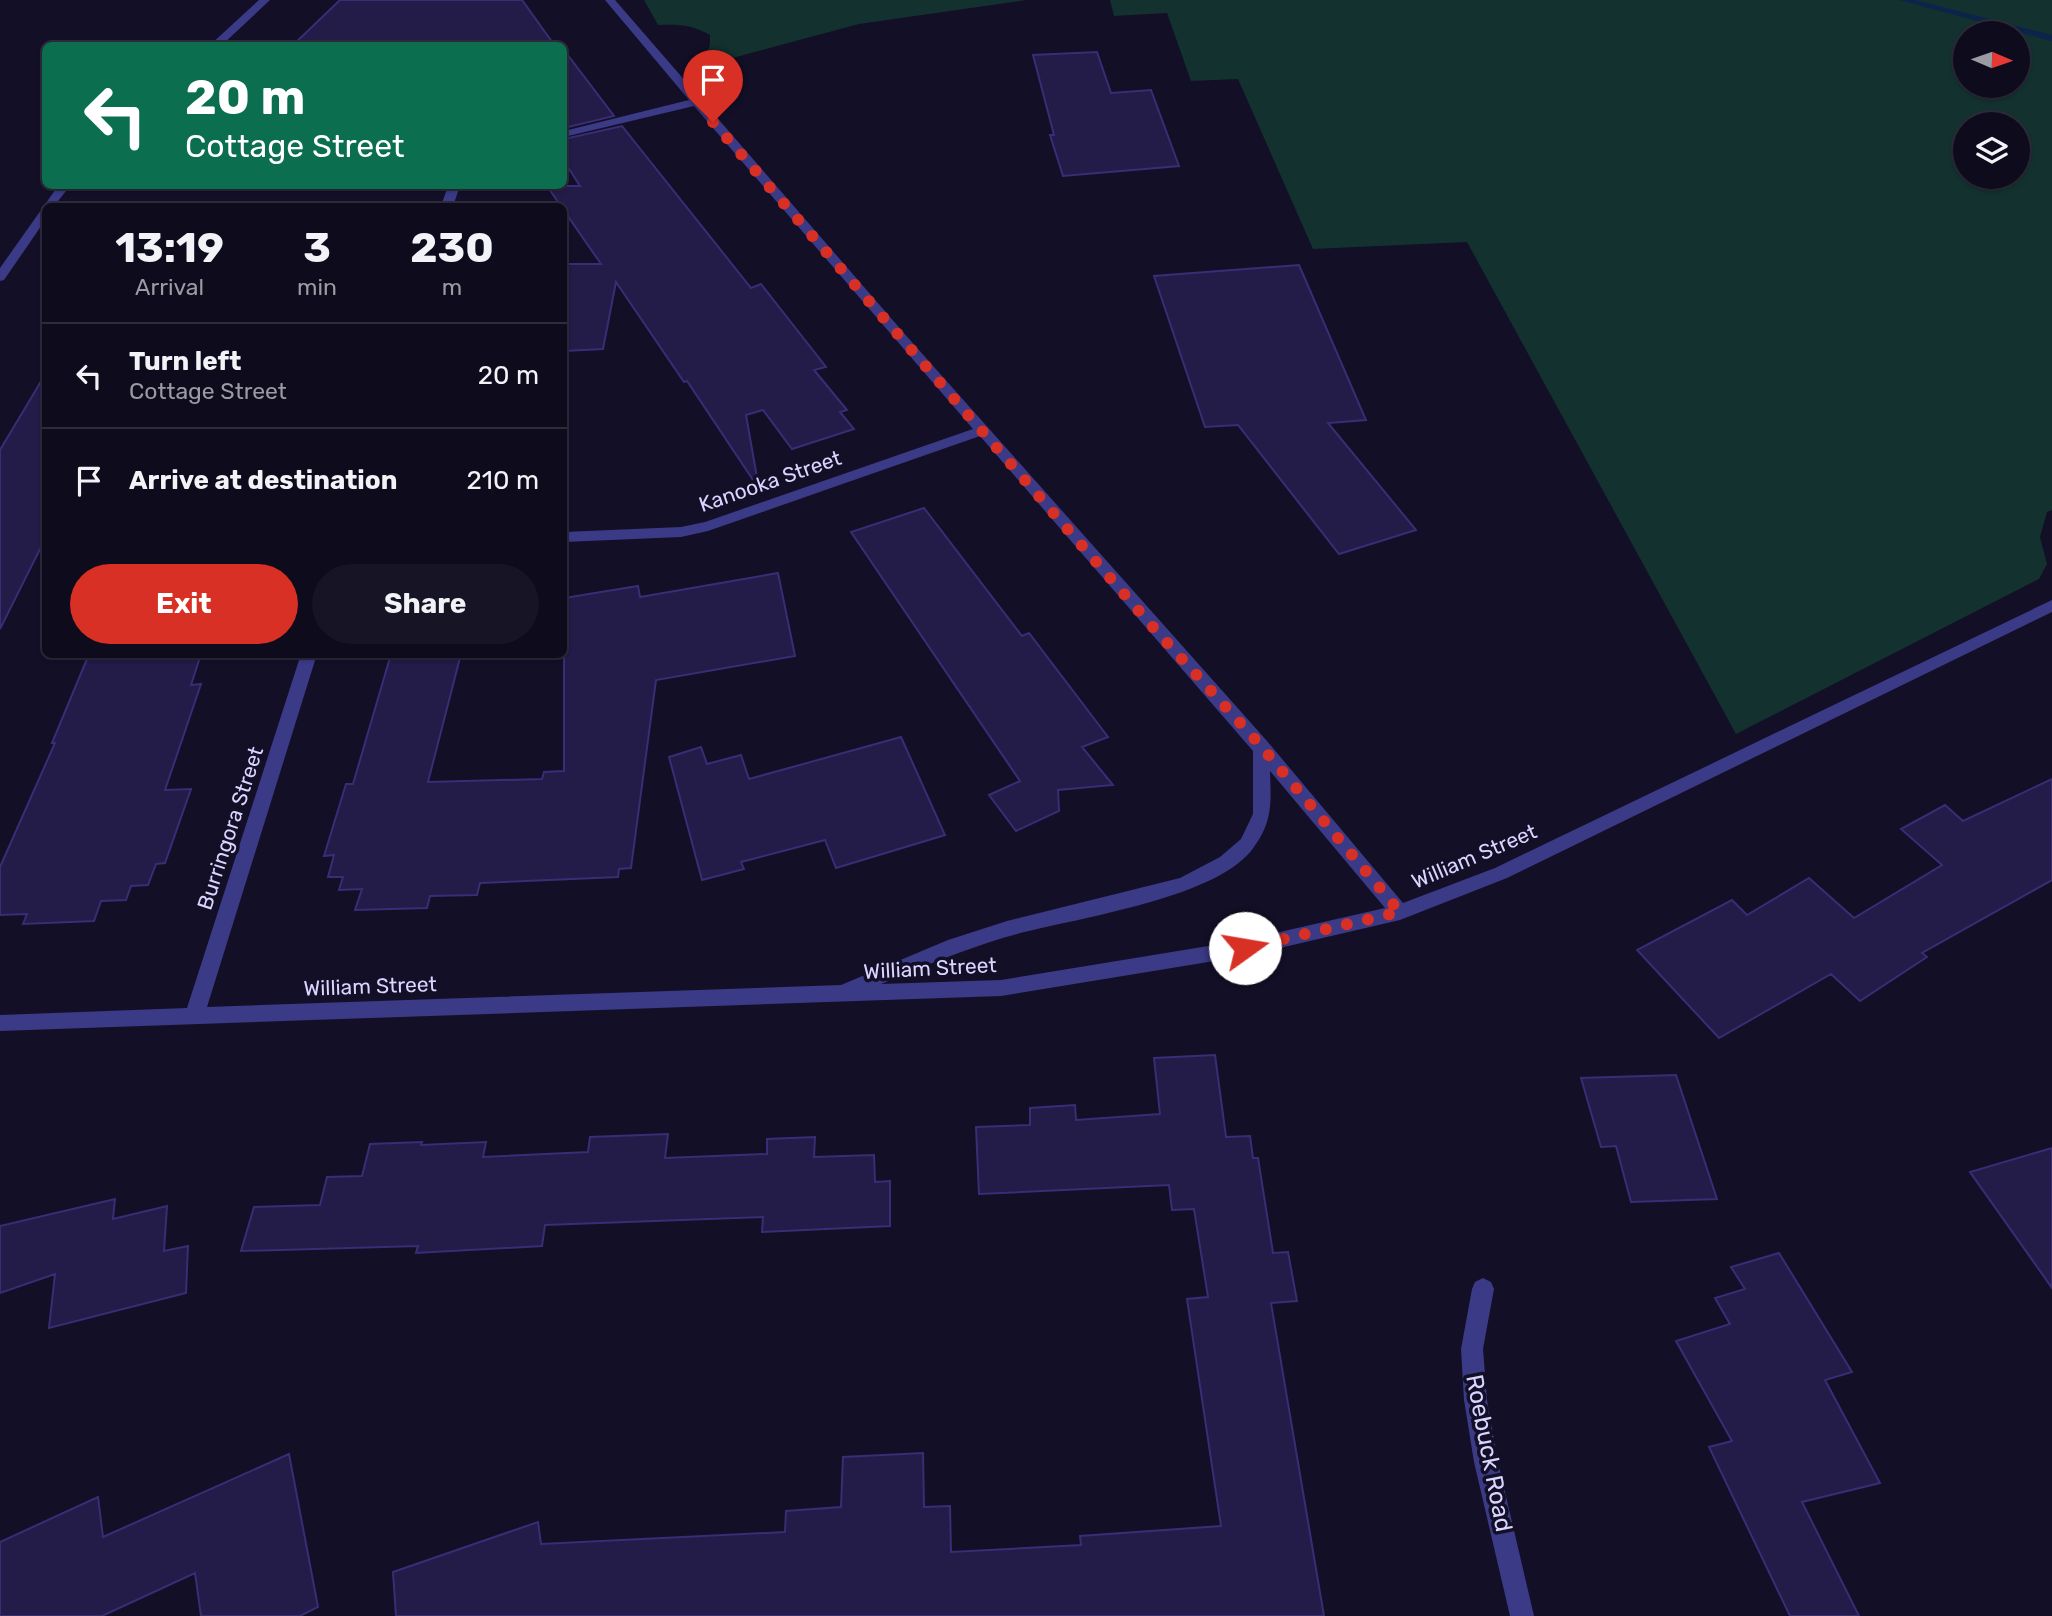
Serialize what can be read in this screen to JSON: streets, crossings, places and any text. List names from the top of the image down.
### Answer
{
  "streets": {
    "street": [
      "Kanooka Street",
      "Burringora Street",
      "William Street",
      "Roebuck Road"
    ]
  },
  "crossings": [
    ["Burringora Street", "William Street"]
  ],
  "north": "right",
  "page": {
    "turn": ["20 m", "Cottage Street"],
    "eta": [
      "13:19",
      "Arrival",
      "3",
      "min",
      "230",
      "m"
    ],
    "list": [
      {
        "name": "Turn left",
        "note": "Cottage Street",
        "value": "20 m"
      },
      {
        "name": "Arrive at destination",
        "value": "210 m"
      }
    ],
    "buttons": ["Exit", "Share"]
  }
}
